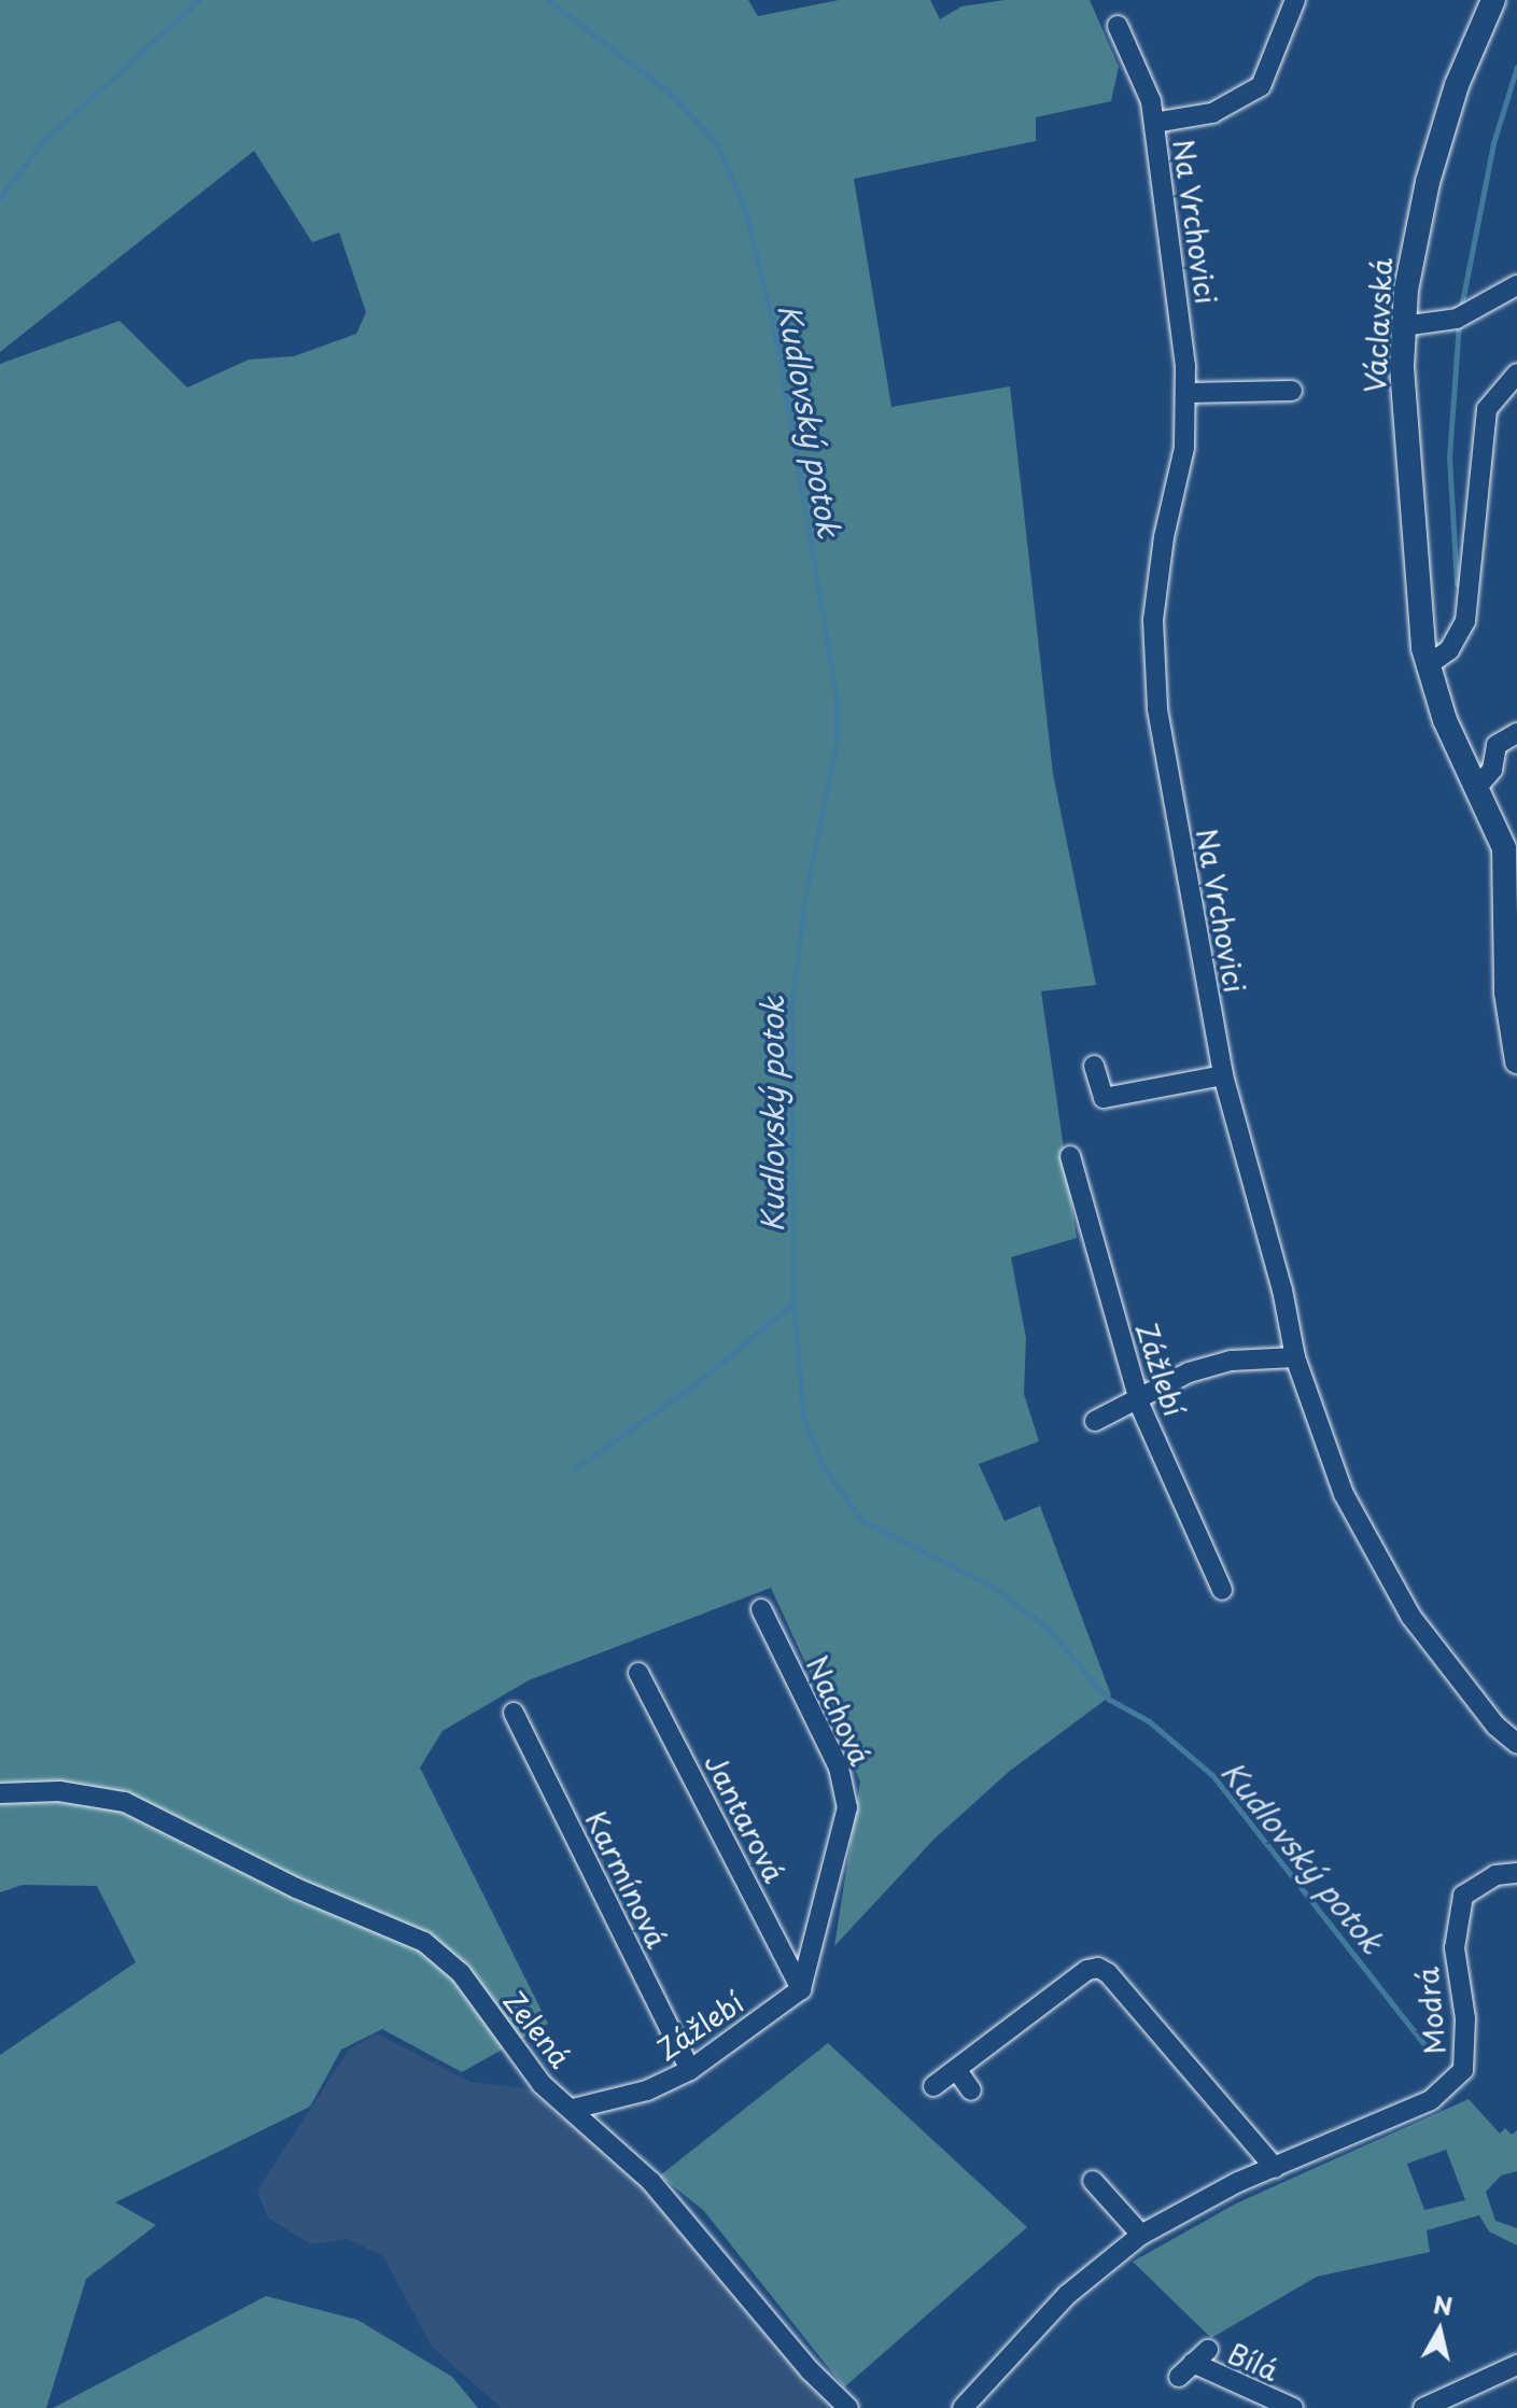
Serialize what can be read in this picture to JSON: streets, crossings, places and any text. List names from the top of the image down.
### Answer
{
  "streets": {
    "street": [
      "Na Vrchovici",
      "Václavská",
      "Zážlebí",
      "Nachová",
      "Jantarová",
      "Karmínová",
      "Modrá",
      "Zelená",
      "Bílá"
    ]
  },
  "crossings": [
    ["Zážlebí", "Nachová"],
    ["Zážlebí", "Jantarová"],
    ["Zážlebí", "Karmínová"],
    ["Zážlebí", "Zelená"],
    ["Nachová", "Jantarová"]
  ],
  "water": ["Kudlovský potok"],
  "north": "top"
}
